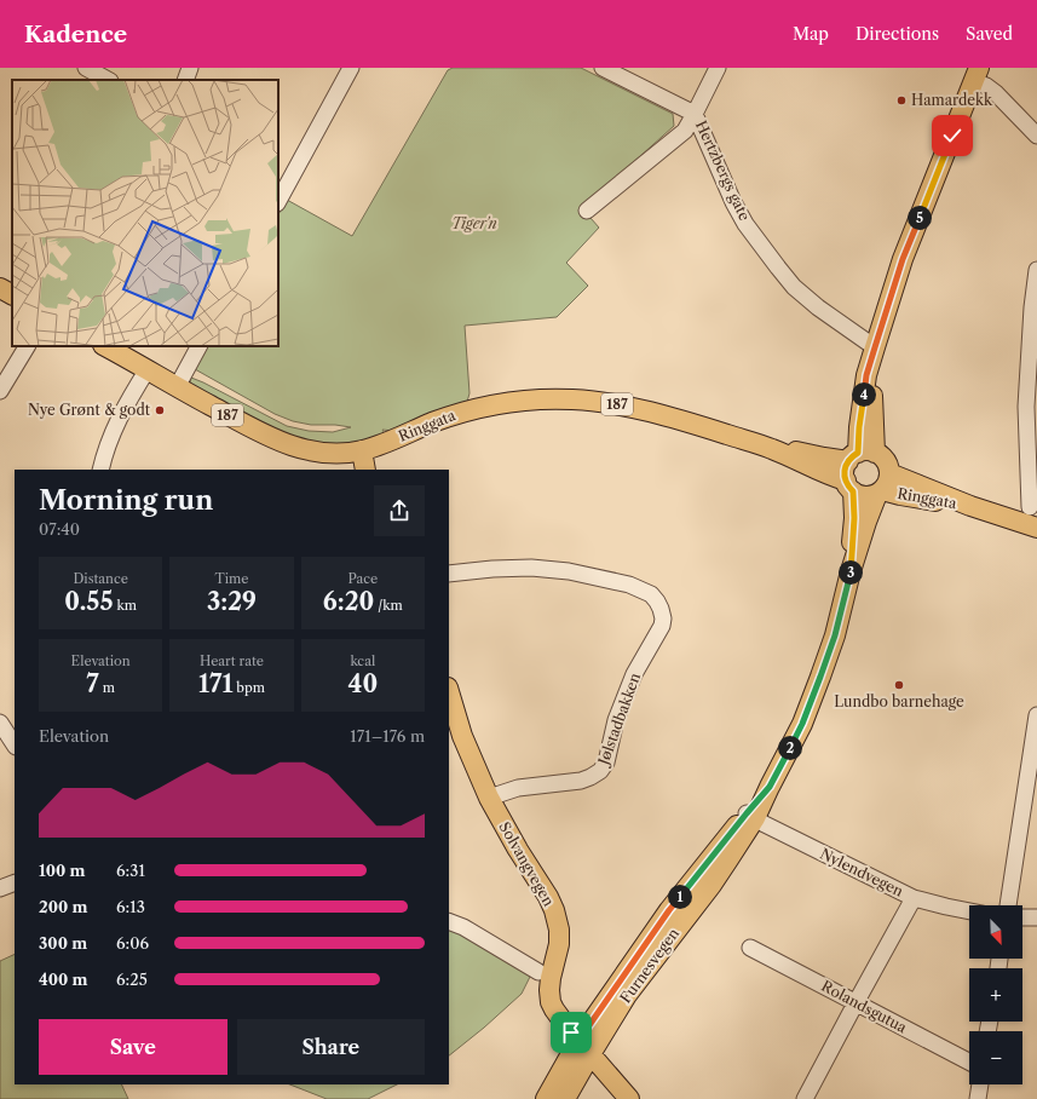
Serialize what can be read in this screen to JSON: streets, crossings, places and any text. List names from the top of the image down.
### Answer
{
  "streets": {
    "main road": [
      "187",
      "Ringgata",
      "Solvangvegen",
      "Furnesvegen"
    ],
    "street": [
      "Hertzbergs gate",
      "Jølstadbakken",
      "Nylendvegen",
      "Rolandsgutua"
    ]
  },
  "crossings": [
    ["Ringgata", "Furnesvegen"],
    ["Jølstadbakken", "Solvangvegen"],
    ["Solvangvegen", "Furnesvegen"],
    ["Nylendvegen", "Furnesvegen"]
  ],
  "parks": ["Tiger'n"],
  "places": ["Hamardekk", "Nye Grønt & godt", "Lundbo barnehage"],
  "north": "bottom right",
  "page": {
    "header": "Kadence",
    "nav": ["Map", "Directions", "Saved"],
    "pins": [
      "5",
      "4",
      "3",
      "2",
      "1"
    ],
    "heading": ["Morning run", "07:40"],
    "stats": [
      ["Distance", "0.55 km"],
      ["Time", "3:29"],
      ["Pace", "6:20 /km"],
      ["Elevation", "7 m"],
      ["Heart rate", "171 bpm"],
      ["kcal", "40"]
    ],
    "chart": ["Elevation", "171–176 m"],
    "list": [
      {
        "name": "100 m",
        "note": "6:31"
      },
      {
        "name": "200 m",
        "note": "6:13"
      },
      {
        "name": "300 m",
        "note": "6:06"
      },
      {
        "name": "400 m",
        "note": "6:25"
      }
    ],
    "map_buttons": ["+", "−"],
    "buttons": ["Save", "Share"]
  }
}
